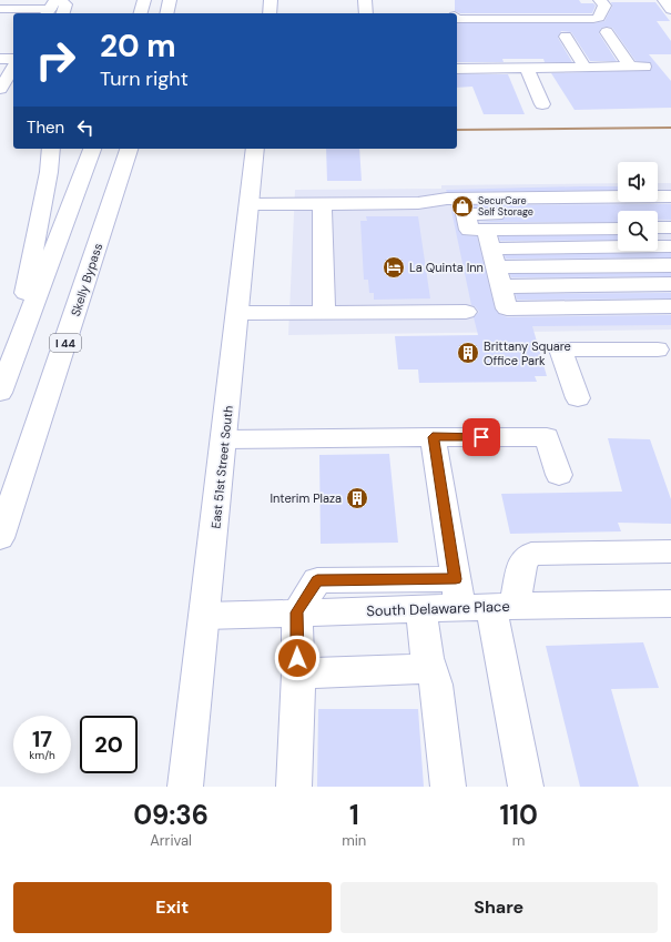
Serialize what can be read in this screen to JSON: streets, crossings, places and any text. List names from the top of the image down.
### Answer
{
  "streets": {
    "main road": [
      "Skelly Bypass",
      "I 44",
      "East 51st Street South",
      "South Delaware Place"
    ]
  },
  "crossings": [
    ["East 51st Street South", "South Delaware Place"]
  ],
  "places": {
    "shop": ["SecurCare Self Storage"],
    "hotel": ["La Quinta Inn"],
    "building": ["Brittany Square Office Park", "Interim Plaza"]
  },
  "page": {
    "turn": ["20 m", "Turn right"],
    "then": "Then",
    "speed": "17 km/h",
    "limit": "20",
    "eta": [
      "09:36",
      "Arrival",
      "1",
      "min",
      "110",
      "m"
    ],
    "buttons": ["Exit", "Share"]
  }
}
